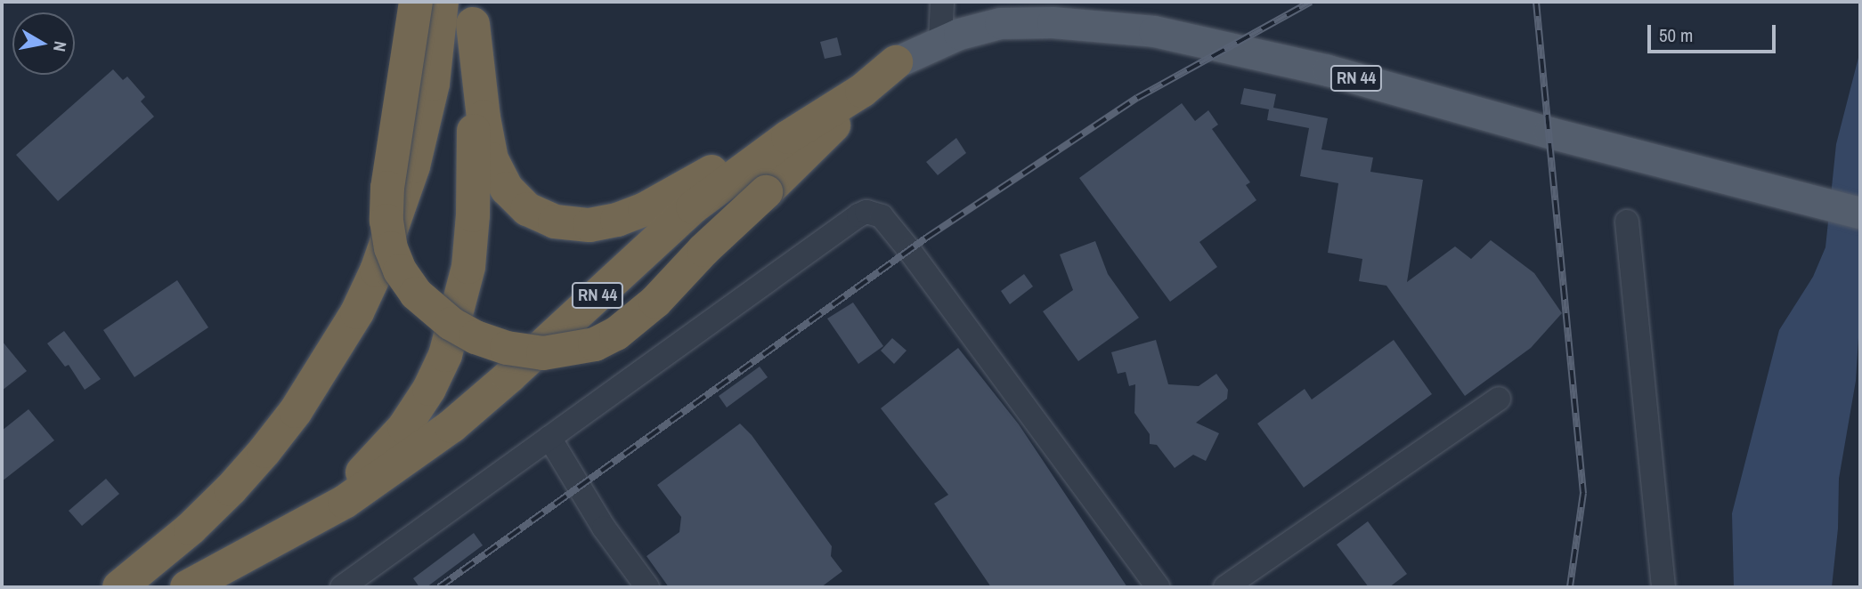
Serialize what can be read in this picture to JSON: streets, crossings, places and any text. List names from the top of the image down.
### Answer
{
  "streets": {
    "highway": ["RN 44"]
  },
  "scale_bar": "50 m",
  "north": "right"
}
